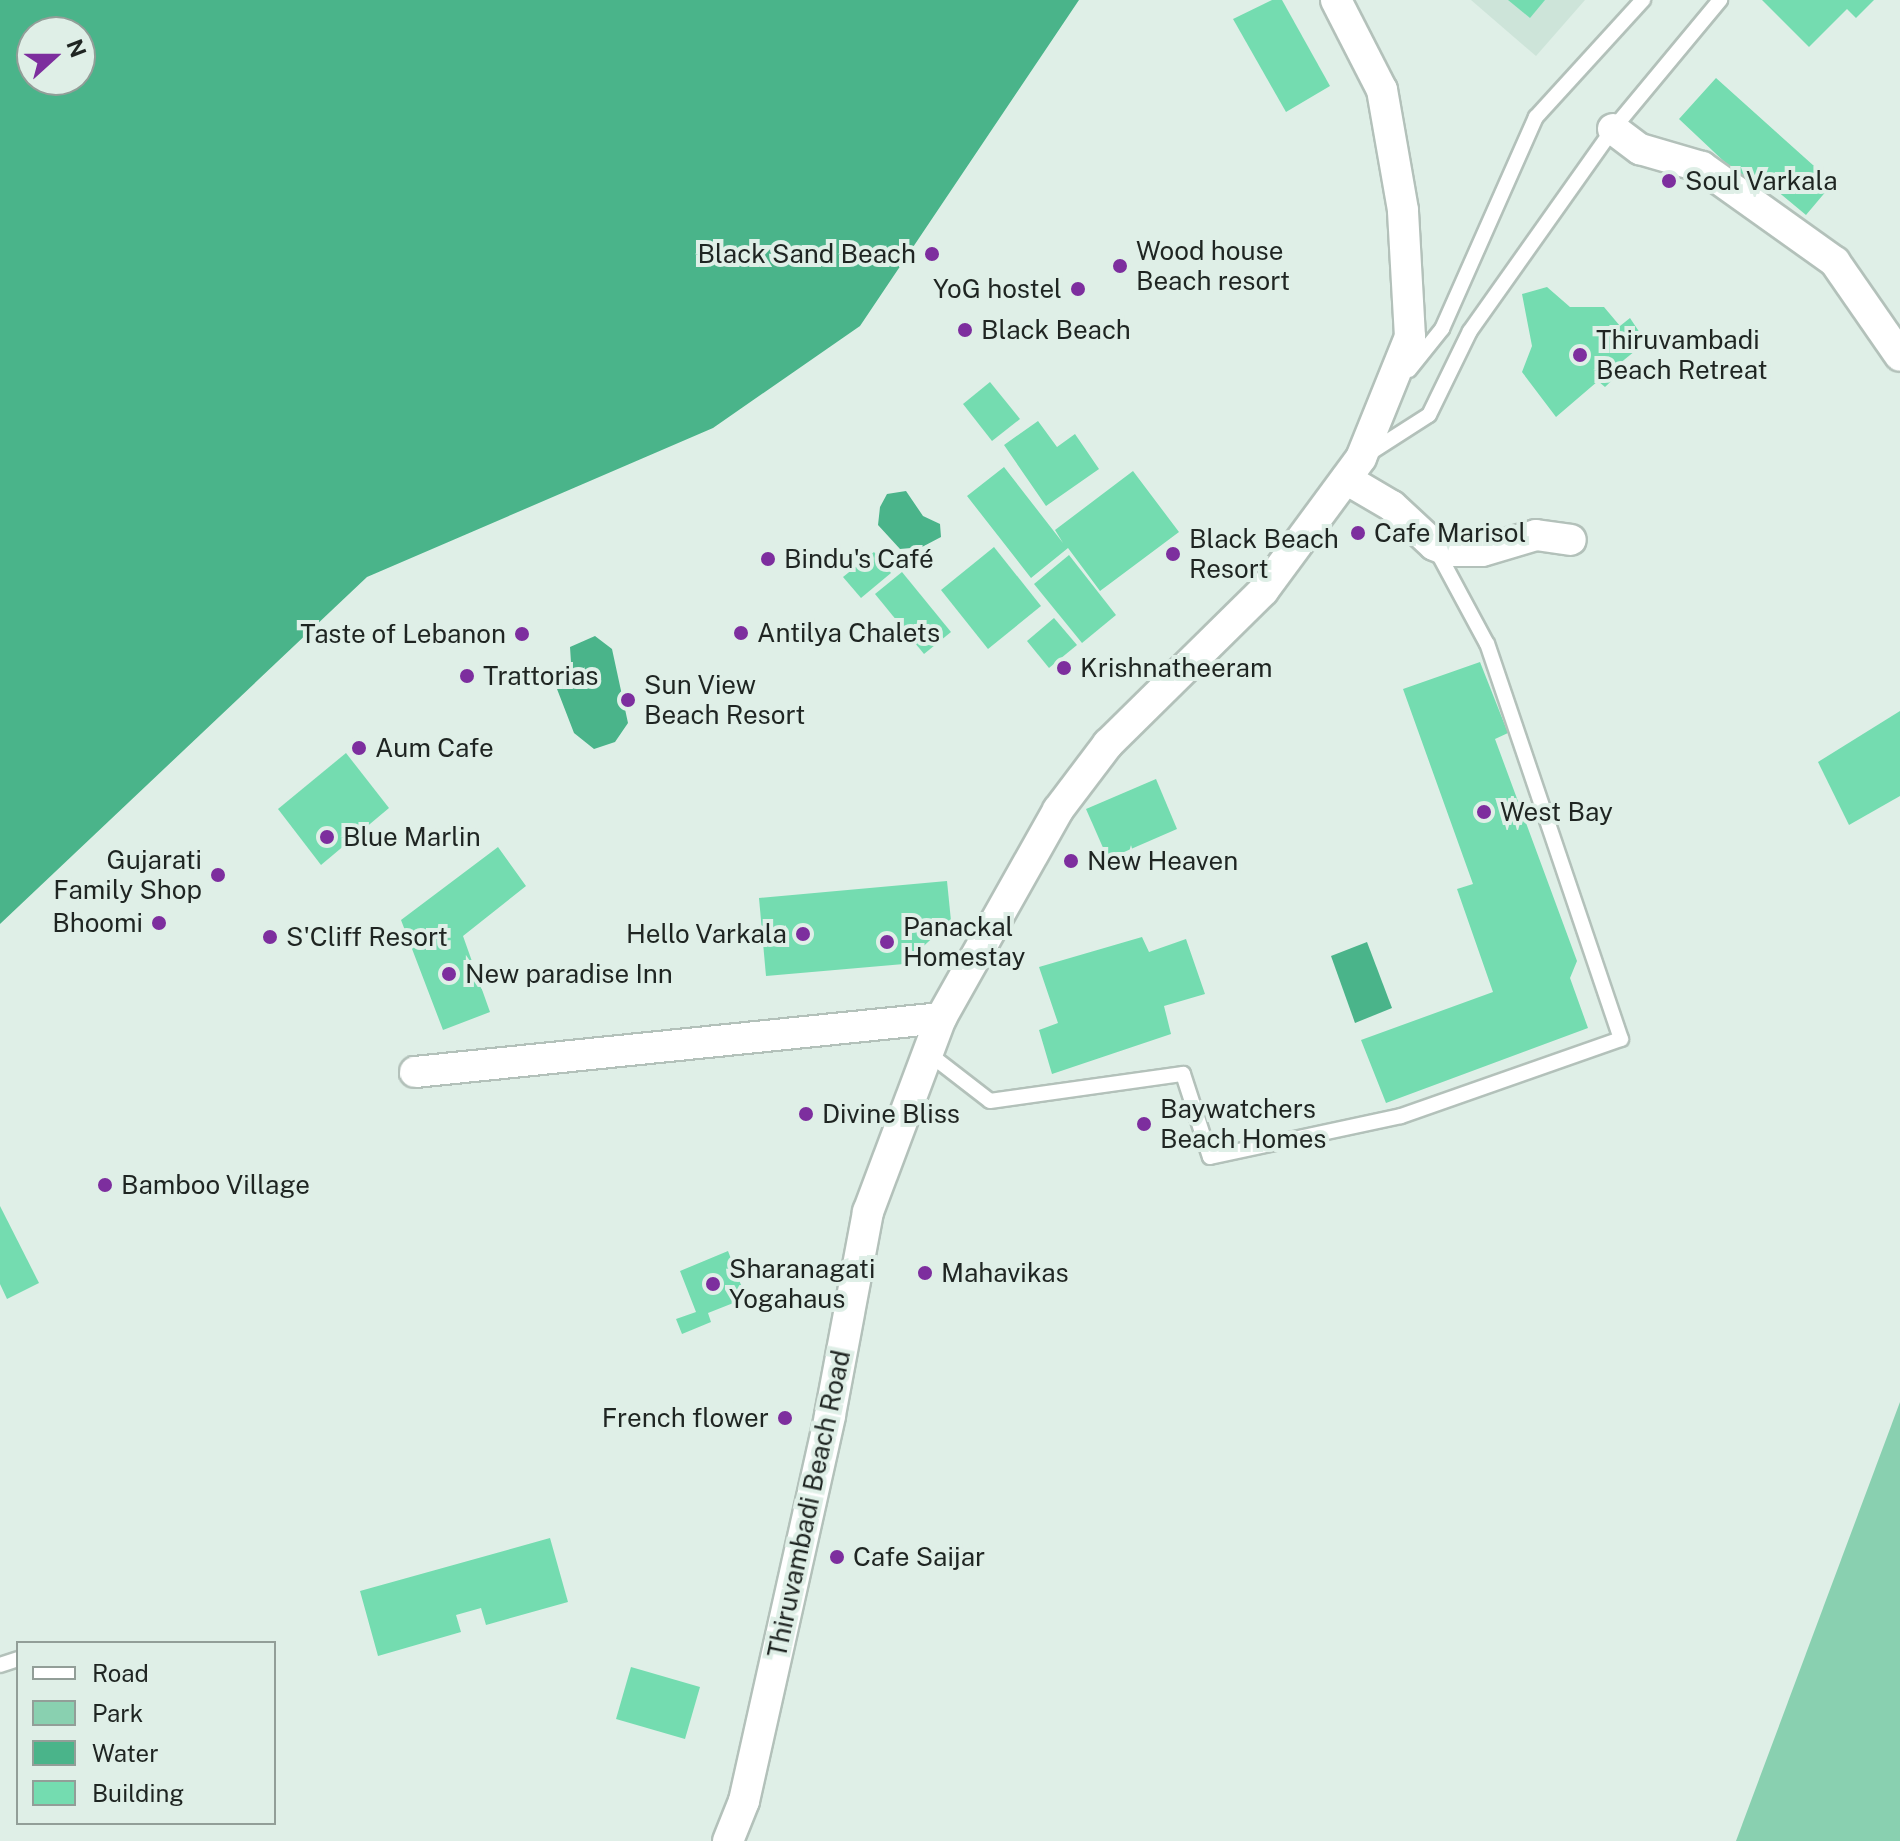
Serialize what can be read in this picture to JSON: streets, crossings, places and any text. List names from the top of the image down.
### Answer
{
  "streets": {
    "street": ["Thiruvambadi Beach Road"]
  },
  "places": [
    "Soul Varkala",
    "Black Sand Beach",
    "Wood house Beach resort",
    "YoG hostel",
    "Black Beach",
    "Thiruvambadi Beach Retreat",
    "Cafe Marisol",
    "Black Beach Resort",
    "Bindu's Café",
    "Antilya Chalets",
    "Taste of Lebanon",
    "Krishnatheeram",
    "Trattorias",
    "Sun View Beach Resort",
    "Aum Cafe",
    "West Bay",
    "Blue Marlin",
    "New Heaven",
    "Gujarati Family Shop",
    "Bhoomi",
    "Hello Varkala",
    "S'Cliff Resort",
    "Panackal Homestay",
    "New paradise Inn",
    "Divine Bliss",
    "Baywatchers Beach Homes",
    "Bamboo Village",
    "Mahavikas",
    "Sharanagati Yogahaus",
    "French flower",
    "Cafe Saijar"
  ],
  "legend": [
    "Road",
    "Park",
    "Water",
    "Building"
  ],
  "north": "right"
}
